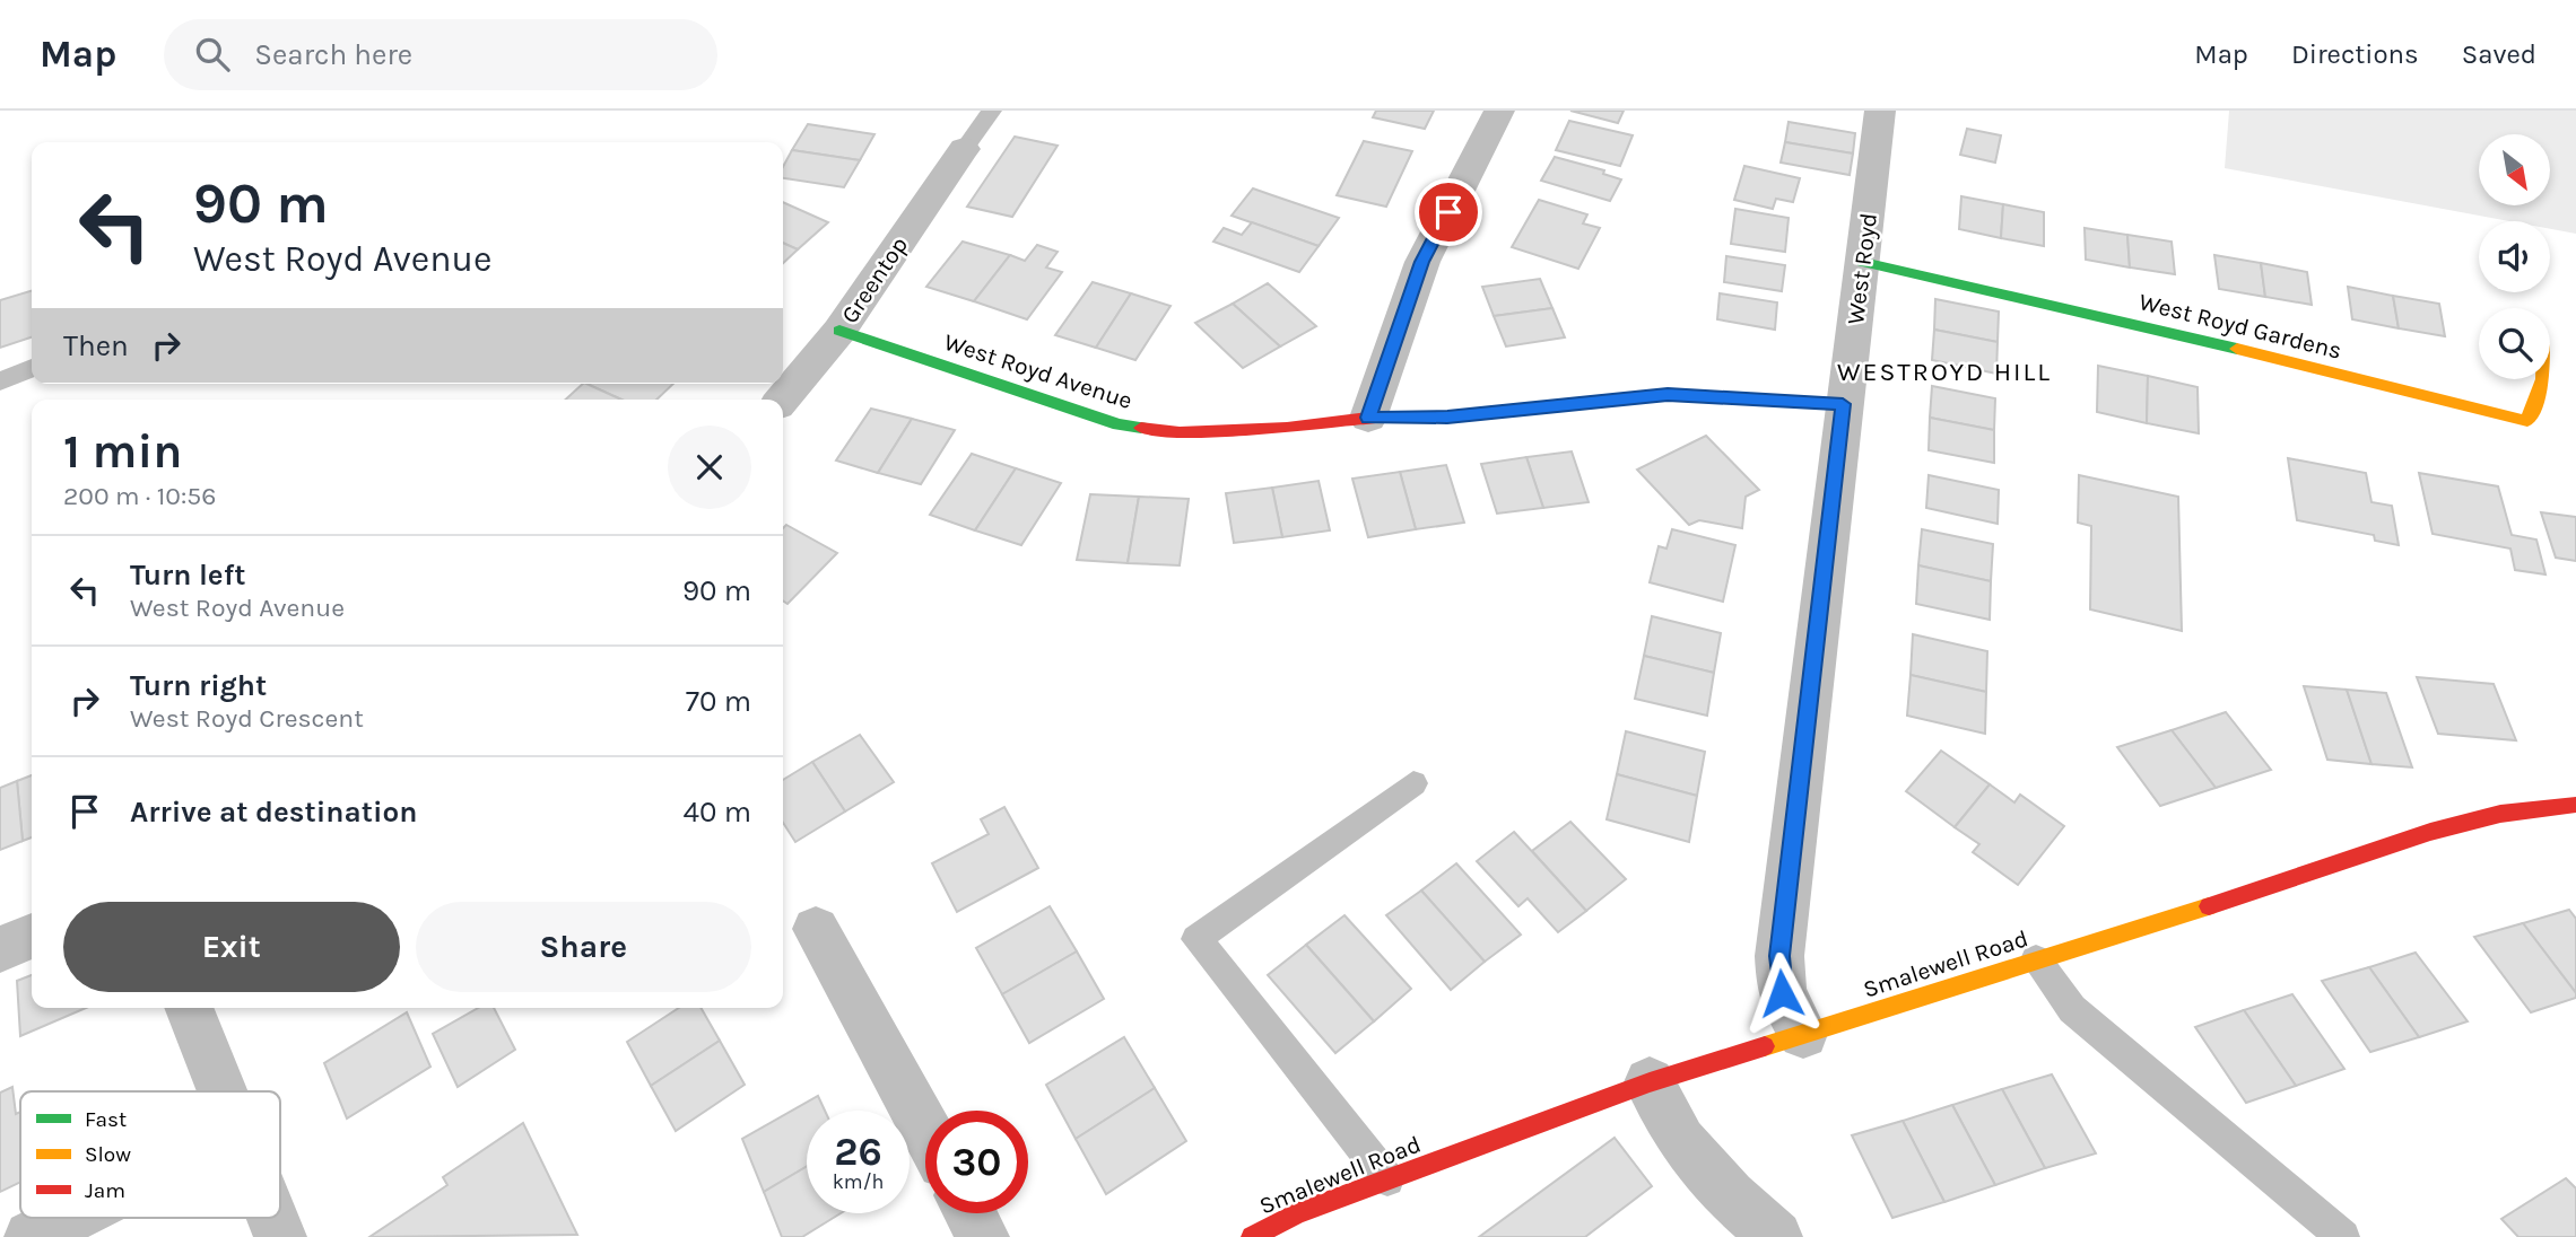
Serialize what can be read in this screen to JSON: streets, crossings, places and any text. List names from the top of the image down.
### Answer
{
  "streets": {
    "street": [
      "West Royd",
      "Greentop",
      "West Royd Gardens",
      "West Royd Avenue",
      "Smalewell Road"
    ]
  },
  "crossings": [
    ["West Royd", "West Royd Gardens"],
    ["West Royd", "West Royd Avenue"],
    ["West Royd", "Smalewell Road"],
    ["Greentop", "West Royd Avenue"]
  ],
  "districts": ["WESTROYD HILL"],
  "legend": ["Fast", "Slow", "Jam"],
  "north": "bottom right",
  "page": {
    "header": "Map",
    "search": "Search here",
    "nav": ["Map", "Directions", "Saved"],
    "turn": ["90 m", "West Royd Avenue"],
    "then": "Then",
    "heading": ["1 min", "200 m · 10:56"],
    "list": [
      {
        "name": "Turn left",
        "note": "West Royd Avenue",
        "value": "90 m"
      },
      {
        "name": "Turn right",
        "note": "West Royd Crescent",
        "value": "70 m"
      },
      {
        "name": "Arrive at destination",
        "value": "40 m"
      }
    ],
    "buttons": ["Exit", "Share"],
    "speed": "26 km/h",
    "limit": "30"
  }
}
